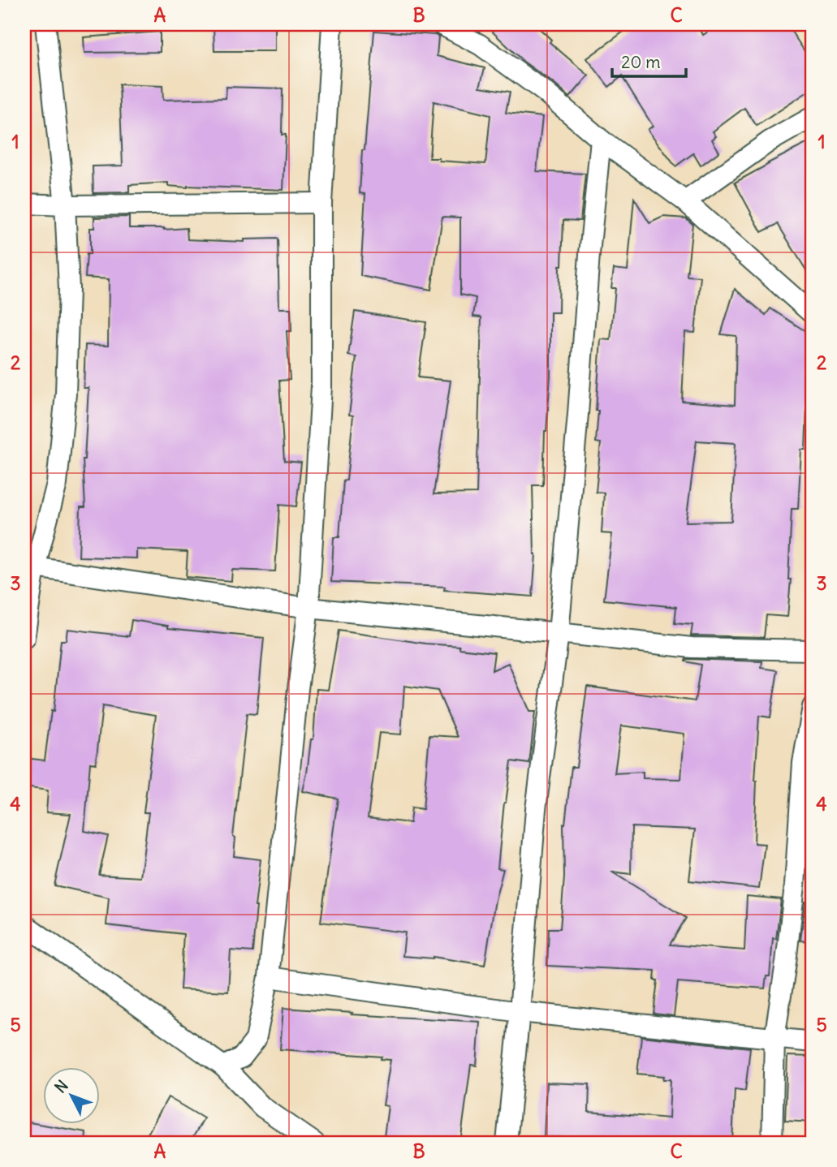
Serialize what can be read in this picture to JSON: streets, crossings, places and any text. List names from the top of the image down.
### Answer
{
  "scale_bar": "20 m",
  "north": "top left",
  "grid": {
    "columns": ["A", "B", "C"],
    "rows": [
      "1",
      "2",
      "3",
      "4",
      "5"
    ]
  }
}
